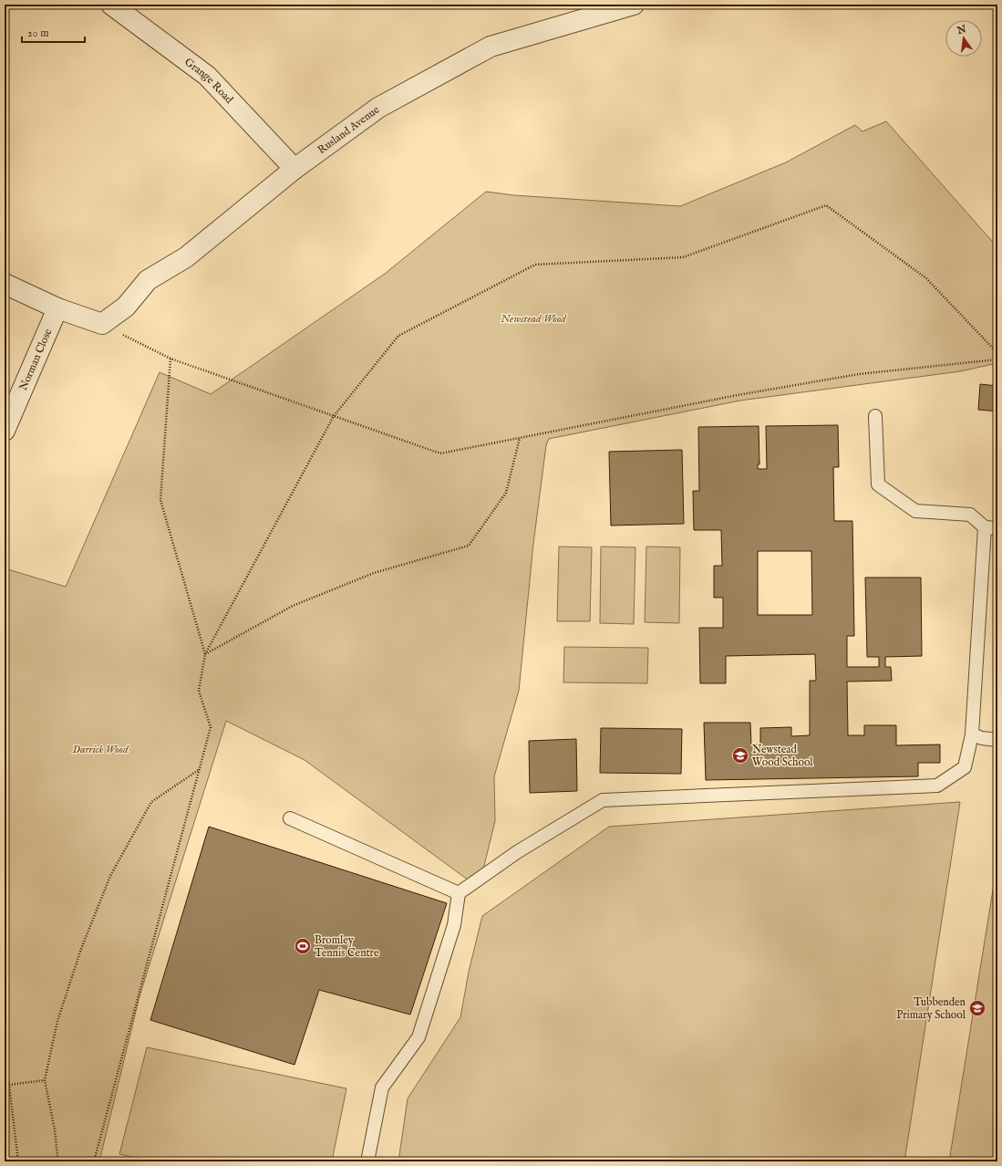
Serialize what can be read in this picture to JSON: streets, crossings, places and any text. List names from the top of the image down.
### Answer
{
  "streets": {
    "street": ["Grange Road", "Rusland Avenue", "Norman Close"]
  },
  "crossings": [
    ["Grange Road", "Rusland Avenue"]
  ],
  "parks": ["Newstead Wood", "Darrick Wood"],
  "places": {
    "school or university": ["Newstead Wood School", "Tubbenden Primary School"],
    "sports": ["Bromley Tennis Centre"]
  },
  "scale_bar": "20 m",
  "north": "top"
}
